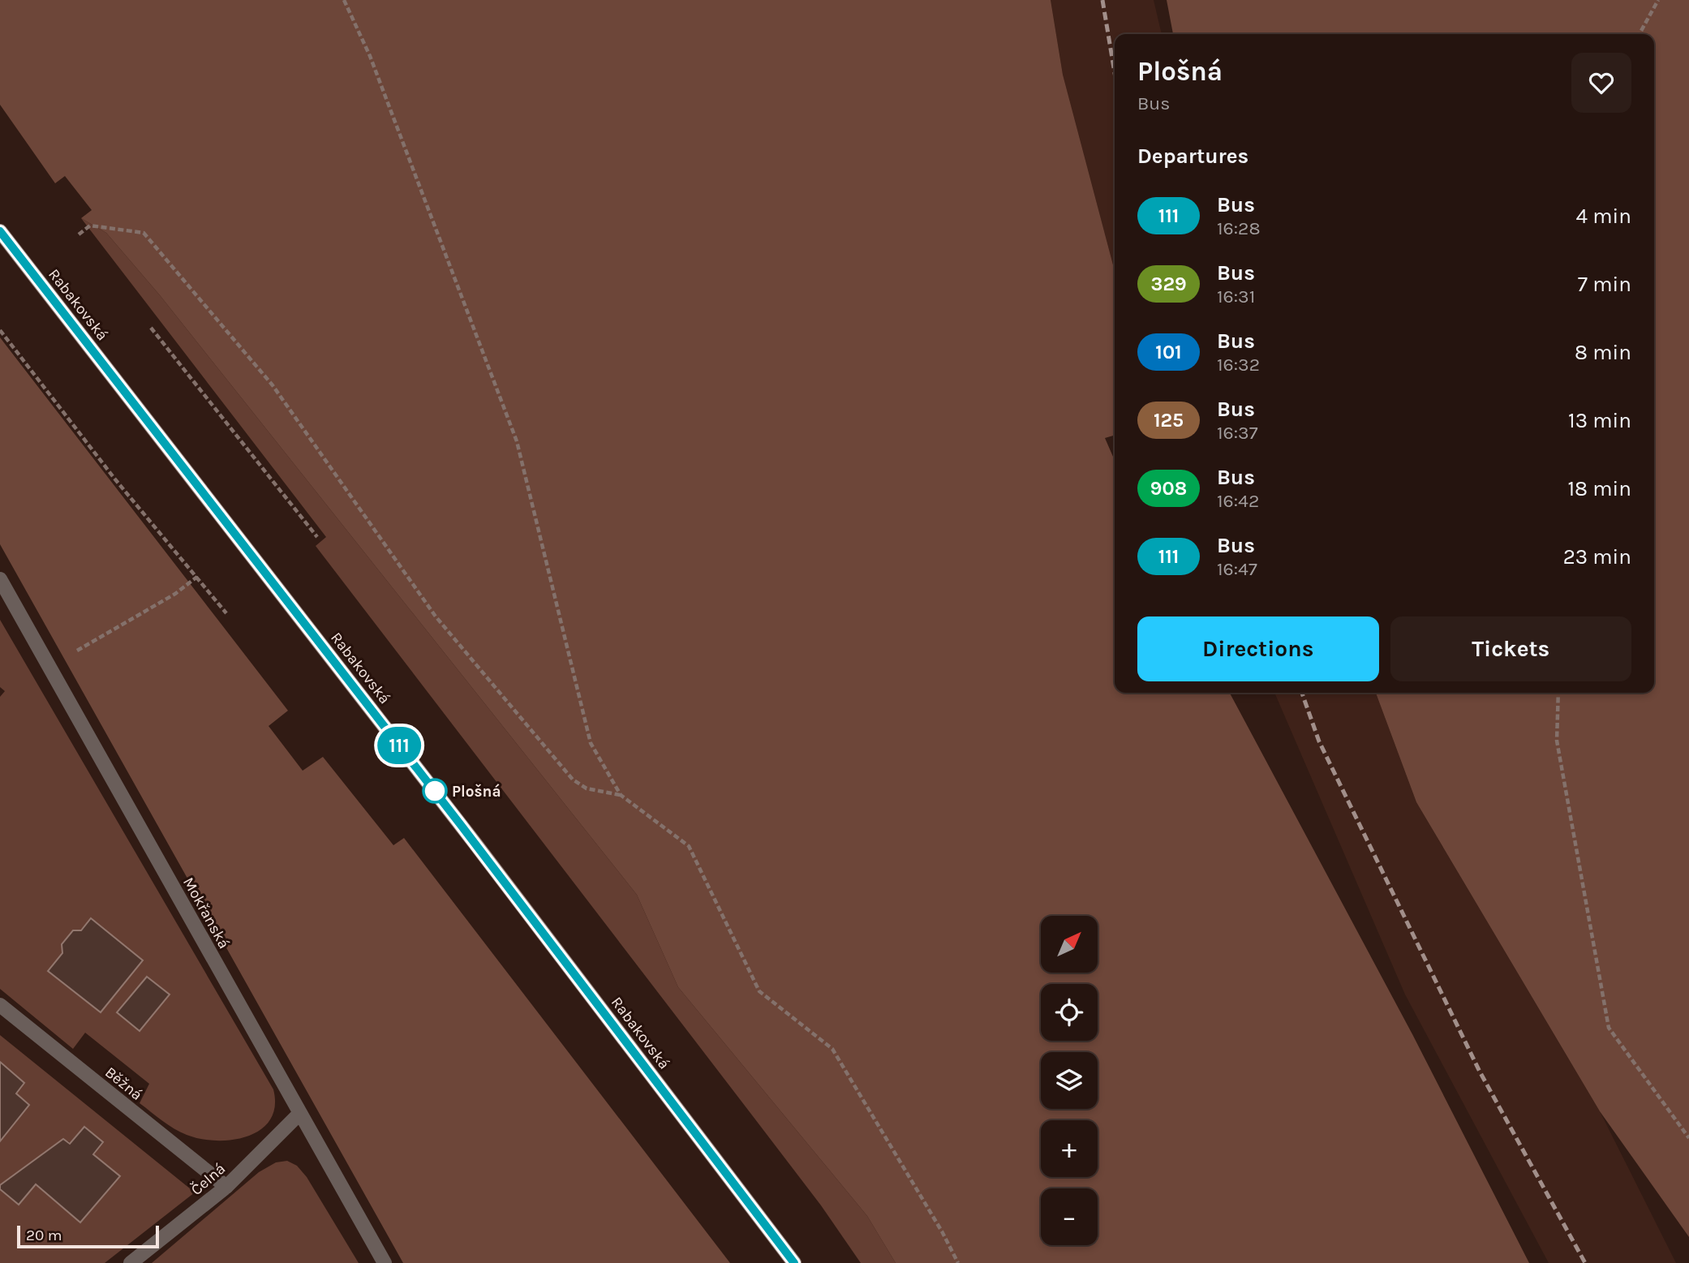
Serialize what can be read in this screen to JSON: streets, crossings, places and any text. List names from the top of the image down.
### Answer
{
  "streets": {
    "main road": ["Rabakovská"],
    "street": ["Mokřanská", "Běžná", "Čelná"]
  },
  "crossings": [
    ["Mokřanská", "Čelná"],
    ["Běžná", "Čelná"]
  ],
  "places": ["Plošná"],
  "lines": ["bus line 111"],
  "scale_bar": "20 m",
  "north": "top right",
  "page": {
    "on_map": "111",
    "heading": [
      ["Plošná", "Bus"],
      "Departures"
    ],
    "list": [
      {
        "mark": "111",
        "name": "Bus",
        "note": "16:28",
        "value": "4 min"
      },
      {
        "mark": "329",
        "name": "Bus",
        "note": "16:31",
        "value": "7 min"
      },
      {
        "mark": "101",
        "name": "Bus",
        "note": "16:32",
        "value": "8 min"
      },
      {
        "mark": "125",
        "name": "Bus",
        "note": "16:37",
        "value": "13 min"
      },
      {
        "mark": "908",
        "name": "Bus",
        "note": "16:42",
        "value": "18 min"
      },
      {
        "mark": "111",
        "name": "Bus",
        "note": "16:47",
        "value": "23 min"
      }
    ],
    "buttons": ["Directions", "Tickets"],
    "map_buttons": ["+", "−"],
    "scale": "20 m"
  }
}
